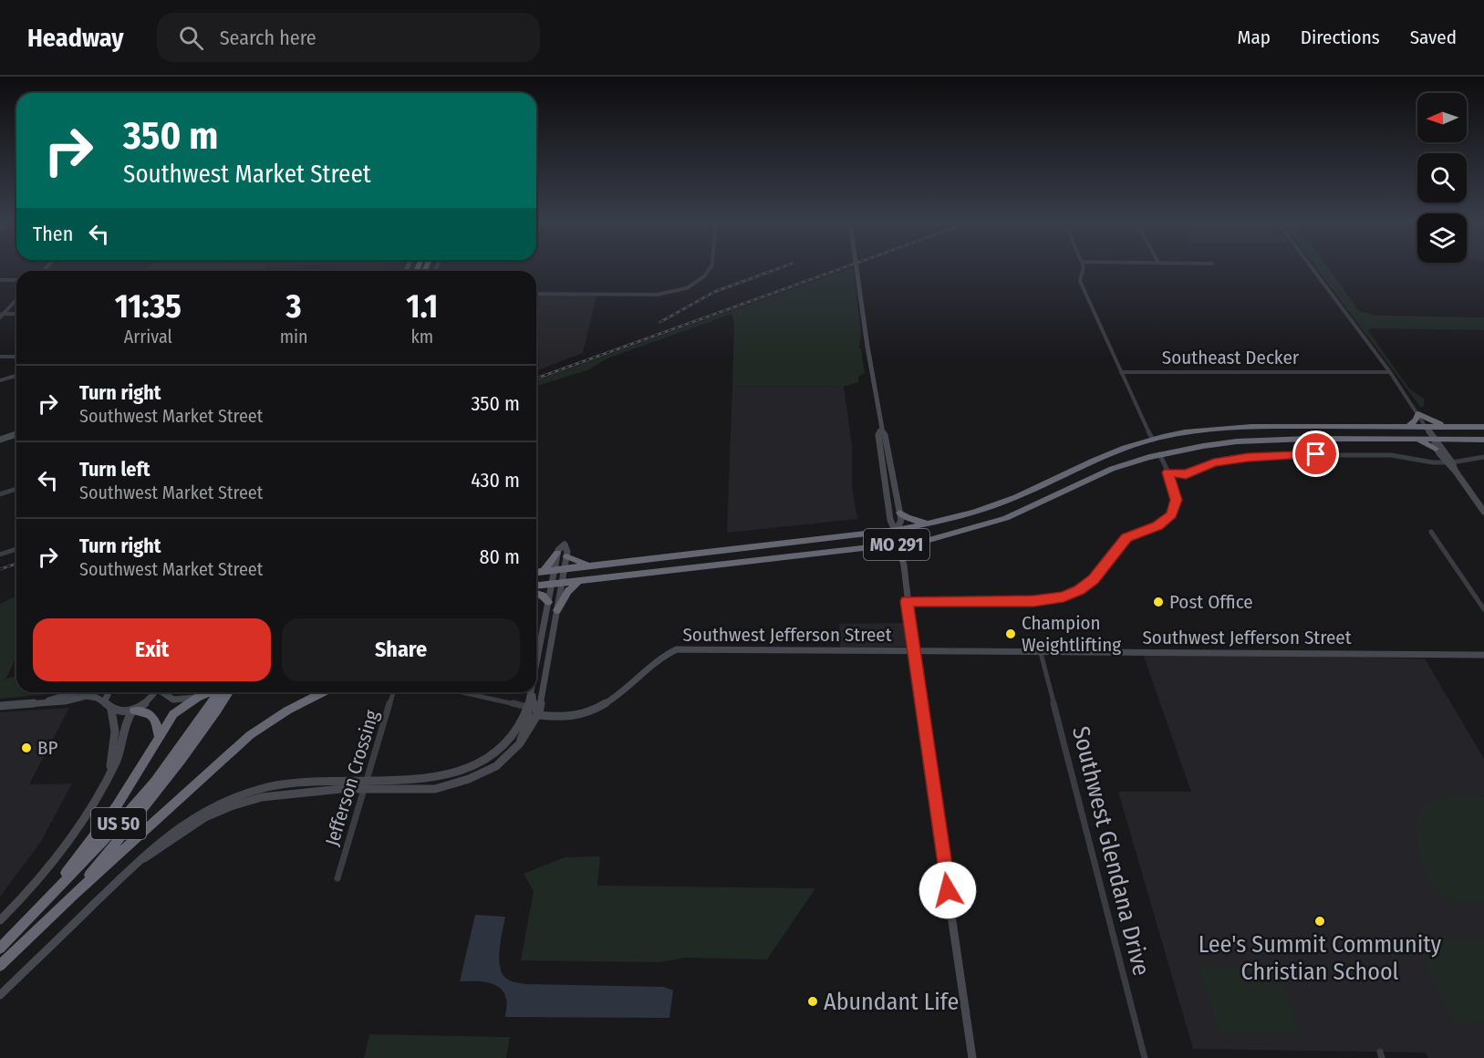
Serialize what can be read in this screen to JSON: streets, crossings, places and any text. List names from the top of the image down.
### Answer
{
  "streets": {
    "highway": ["MO 291", "US 50"],
    "street": [
      "Southeast Decker",
      "Southwest Jefferson Street",
      "Jefferson Crossing",
      "Southwest Glendana Drive"
    ]
  },
  "crossings": [
    ["Southwest Jefferson Street", "Southwest Glendana Drive"]
  ],
  "places": [
    "Post Office",
    "Champion Weightlifting",
    "BP",
    "Lee's Summit Community Christian School",
    "Abundant Life"
  ],
  "north": "left",
  "page": {
    "header": "Headway",
    "search": "Search here",
    "nav": ["Map", "Directions", "Saved"],
    "turn": ["350 m", "Southwest Market Street"],
    "then": "Then",
    "eta": [
      "11:35",
      "Arrival",
      "3",
      "min",
      "1.1",
      "km"
    ],
    "list": [
      {
        "name": "Turn right",
        "note": "Southwest Market Street",
        "value": "350 m"
      },
      {
        "name": "Turn left",
        "note": "Southwest Market Street",
        "value": "430 m"
      },
      {
        "name": "Turn right",
        "note": "Southwest Market Street",
        "value": "80 m"
      }
    ],
    "buttons": ["Exit", "Share"]
  }
}
